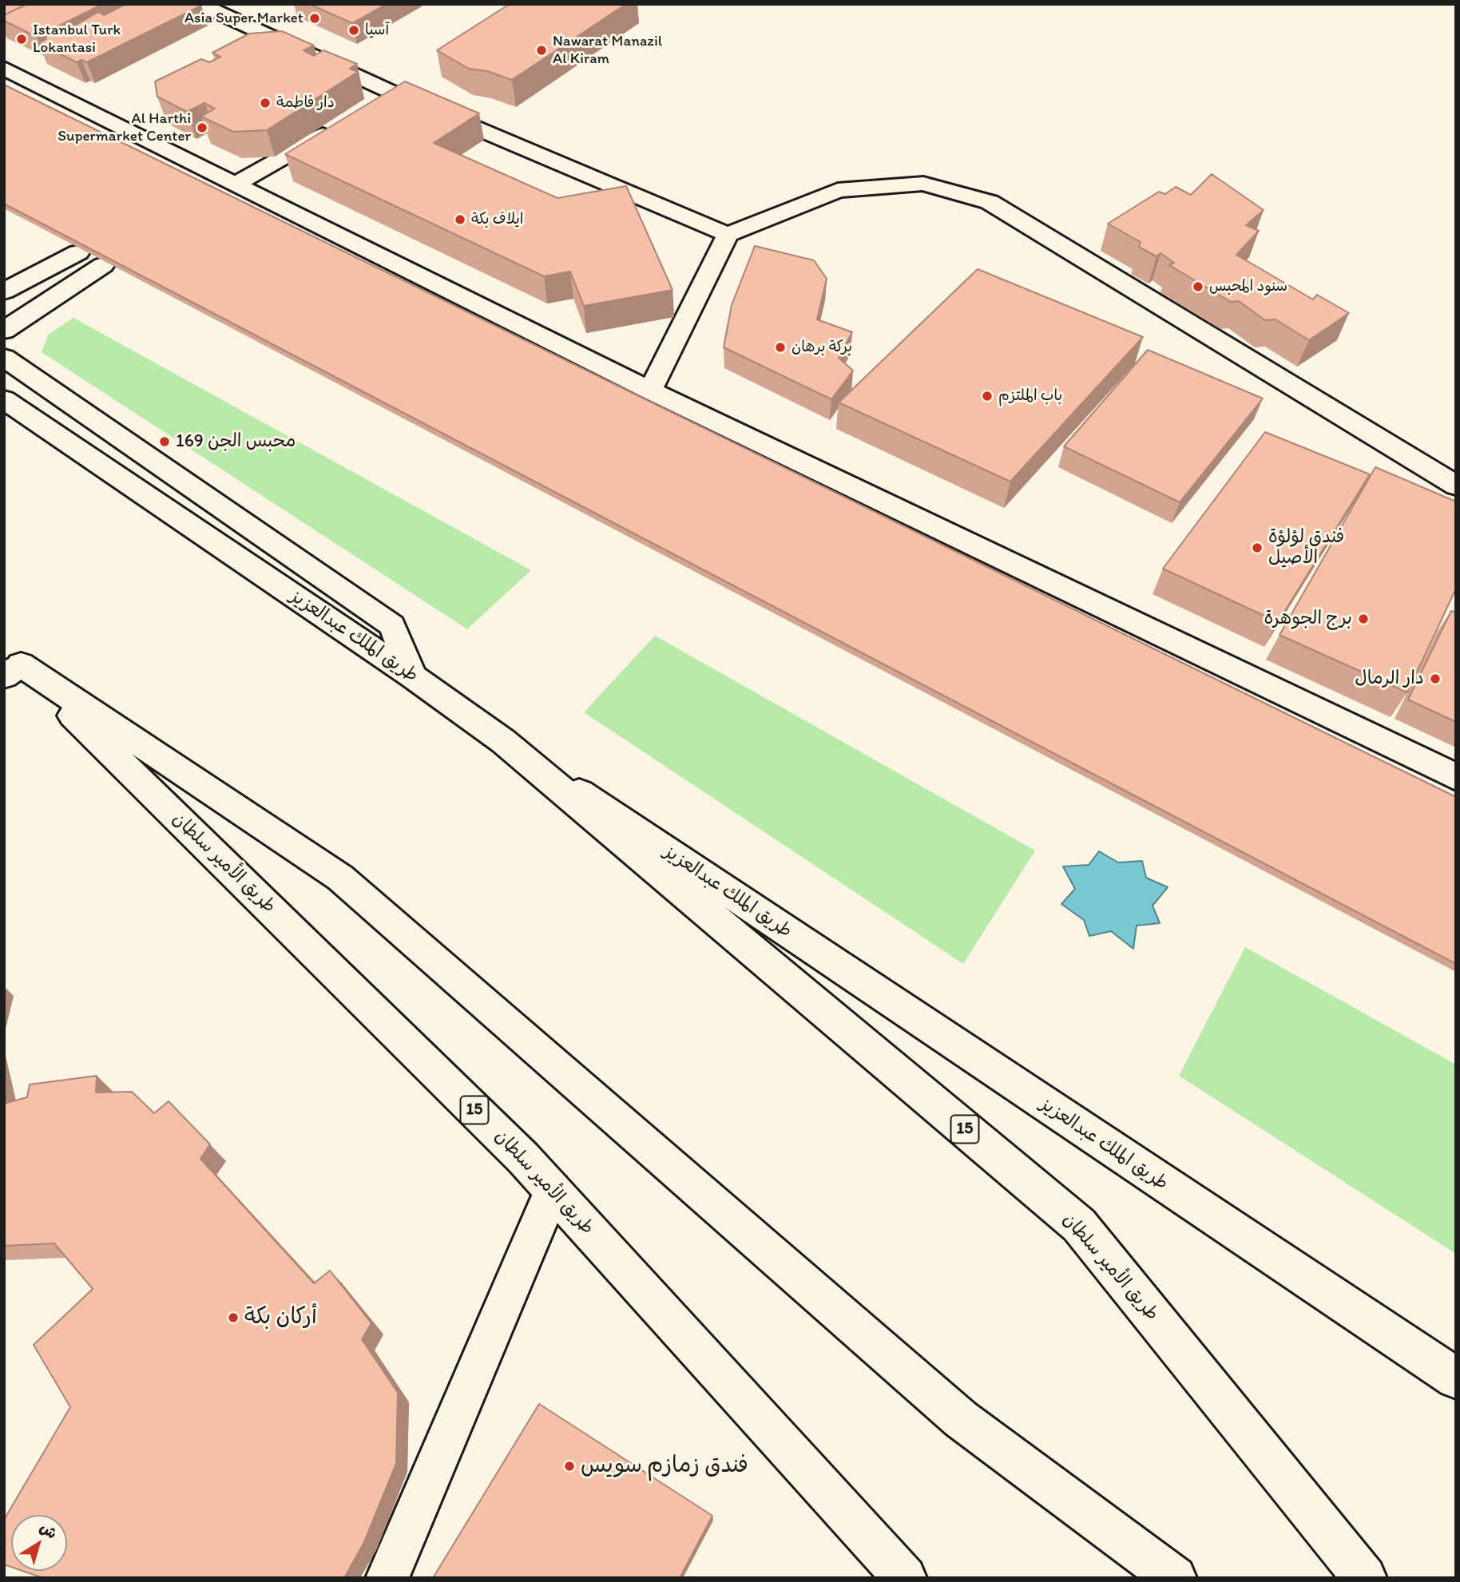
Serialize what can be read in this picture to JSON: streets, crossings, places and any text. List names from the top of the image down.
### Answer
{
  "streets": {
    "main road": ["طريق الملك عبدالعزيز", "طريق الأمير سلطان", "15"]
  },
  "crossings": [
    ["طريق الملك عبدالعزيز", "طريق الأمير سلطان"]
  ],
  "places": [
    "Asia Super Market",
    "آسيا",
    "Istanbul Turk Lokantasi",
    "Nawarat Manazil Al Kiram",
    "دار فاطمة",
    "Al Harthi Supermarket Center",
    "ايلاف بكة",
    "سنود المحبس",
    "بركة برهان",
    "باب الملتزم",
    "محبس الجن 169",
    "فندق لؤلؤة الأصيل",
    "برج الجوهرة",
    "دار الرمال",
    "أركان بكة",
    "فندق زمازم سويس"
  ],
  "north": "top right"
}
